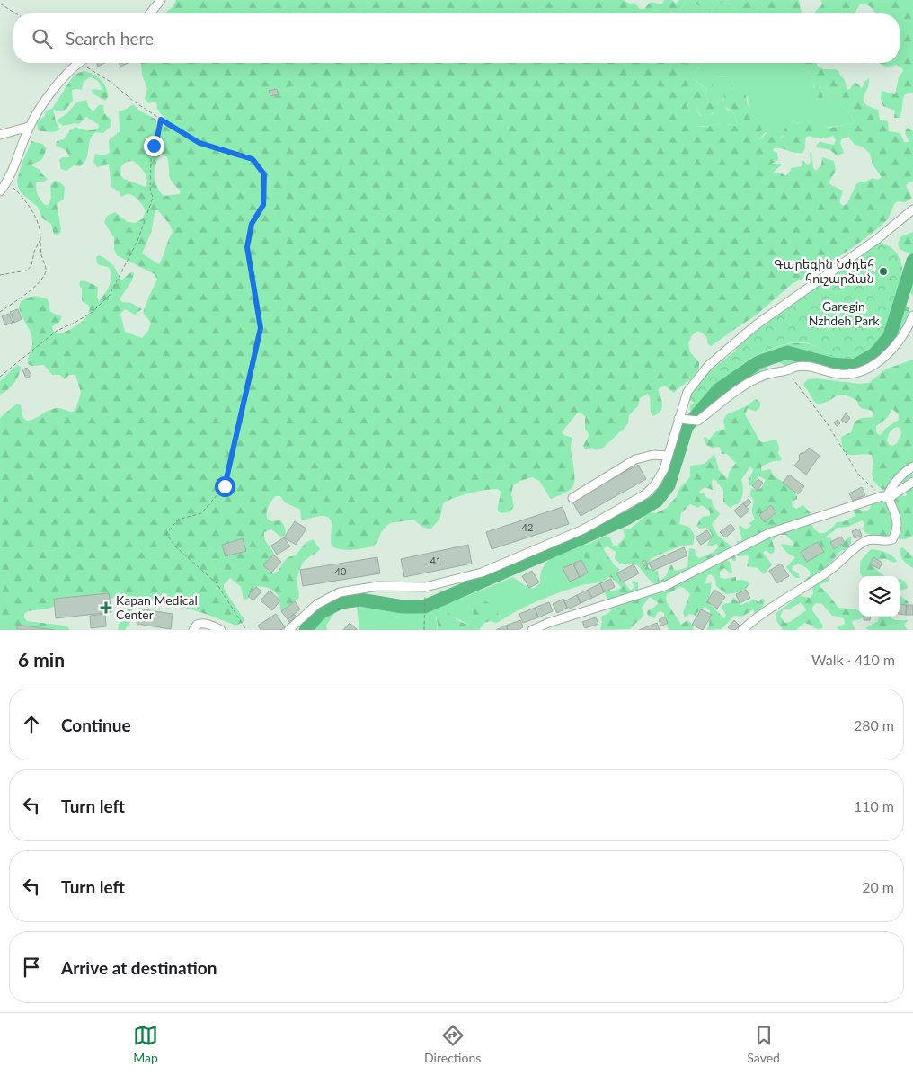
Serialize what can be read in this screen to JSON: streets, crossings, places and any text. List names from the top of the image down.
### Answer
{
  "parks": ["Garegin Nzhdeh Park"],
  "places": {
    "other": ["Գարեգին Նժդեհ հուշարձան"],
    "health": ["Kapan Medical Center"]
  },
  "house_numbers": ["42", "41", "40"],
  "page": {
    "search": "Search here",
    "heading": ["6 min", "Walk · 410 m"],
    "list": [
      ["Continue", "280 m"],
      ["Turn left", "110 m"],
      ["Turn left", "20 m"],
      "Arrive at destination"
    ],
    "nav": ["Map", "Directions", "Saved"]
  }
}
